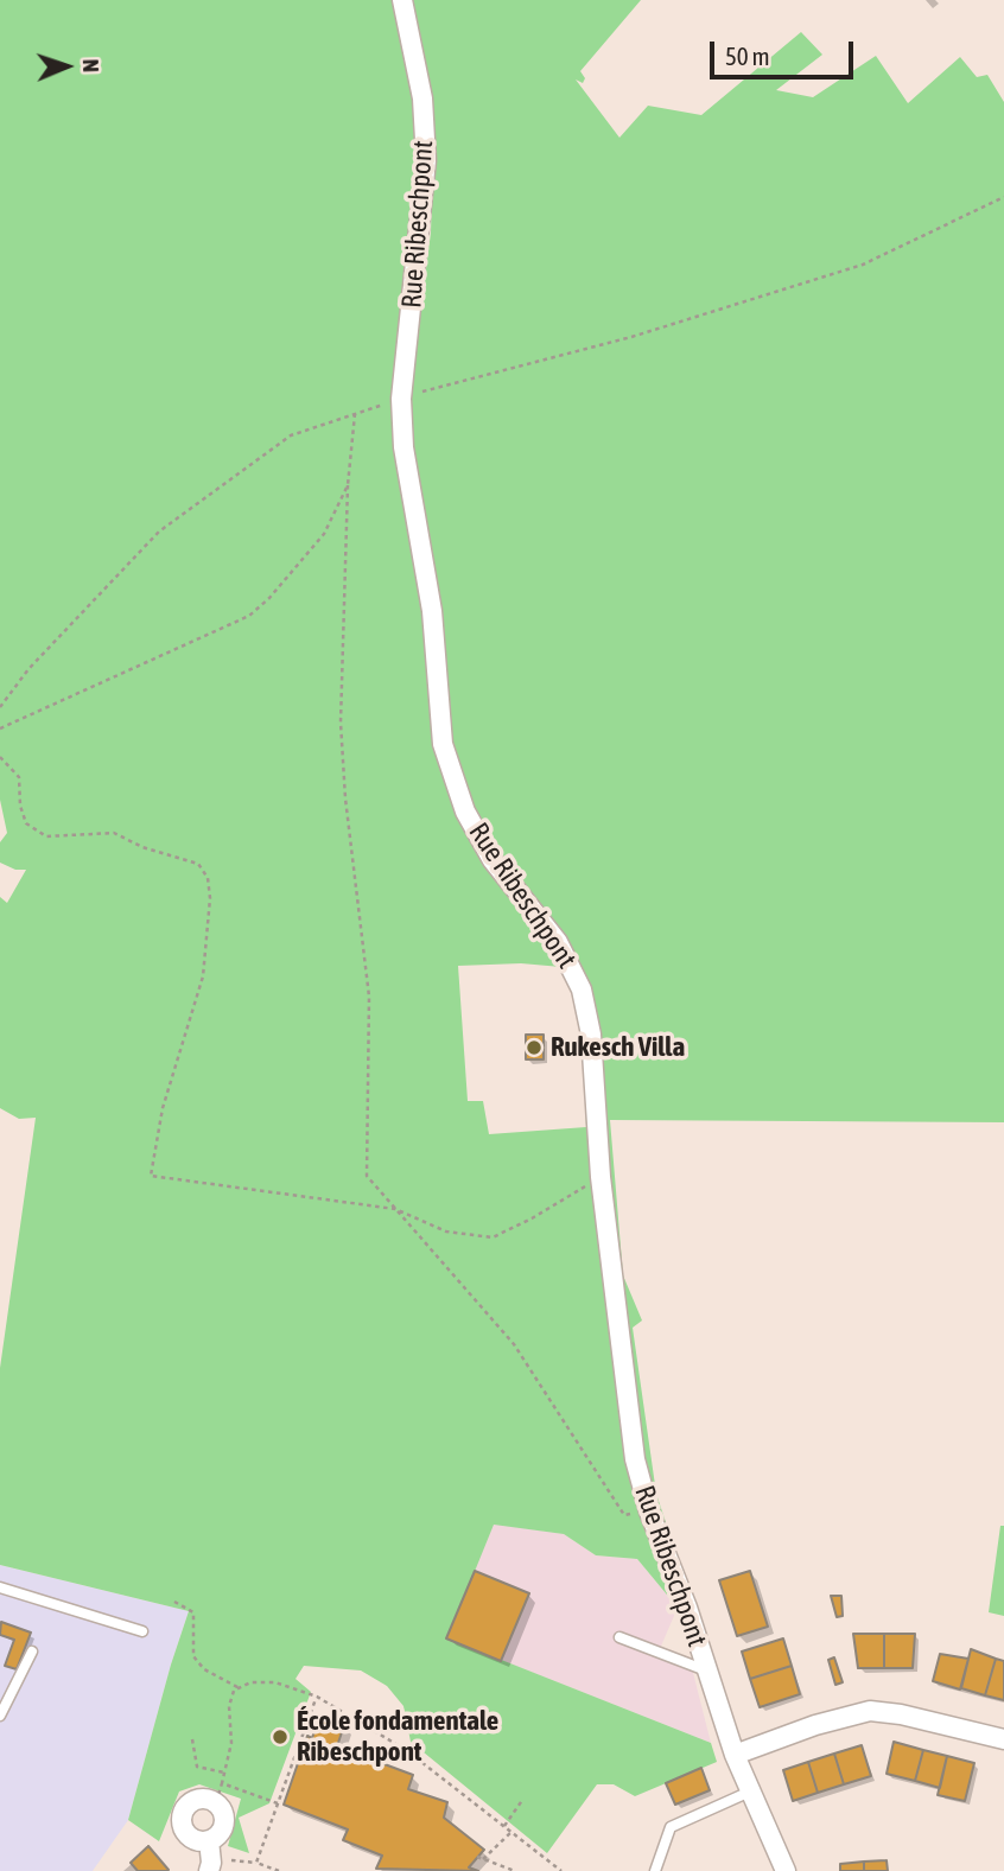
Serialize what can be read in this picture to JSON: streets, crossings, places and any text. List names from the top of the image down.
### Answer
{
  "streets": {
    "street": ["Rue Ribeschpont"]
  },
  "places": ["Rukesch Villa", "École fondamentale Ribeschpont"],
  "scale_bar": "50 m",
  "north": "right"
}
